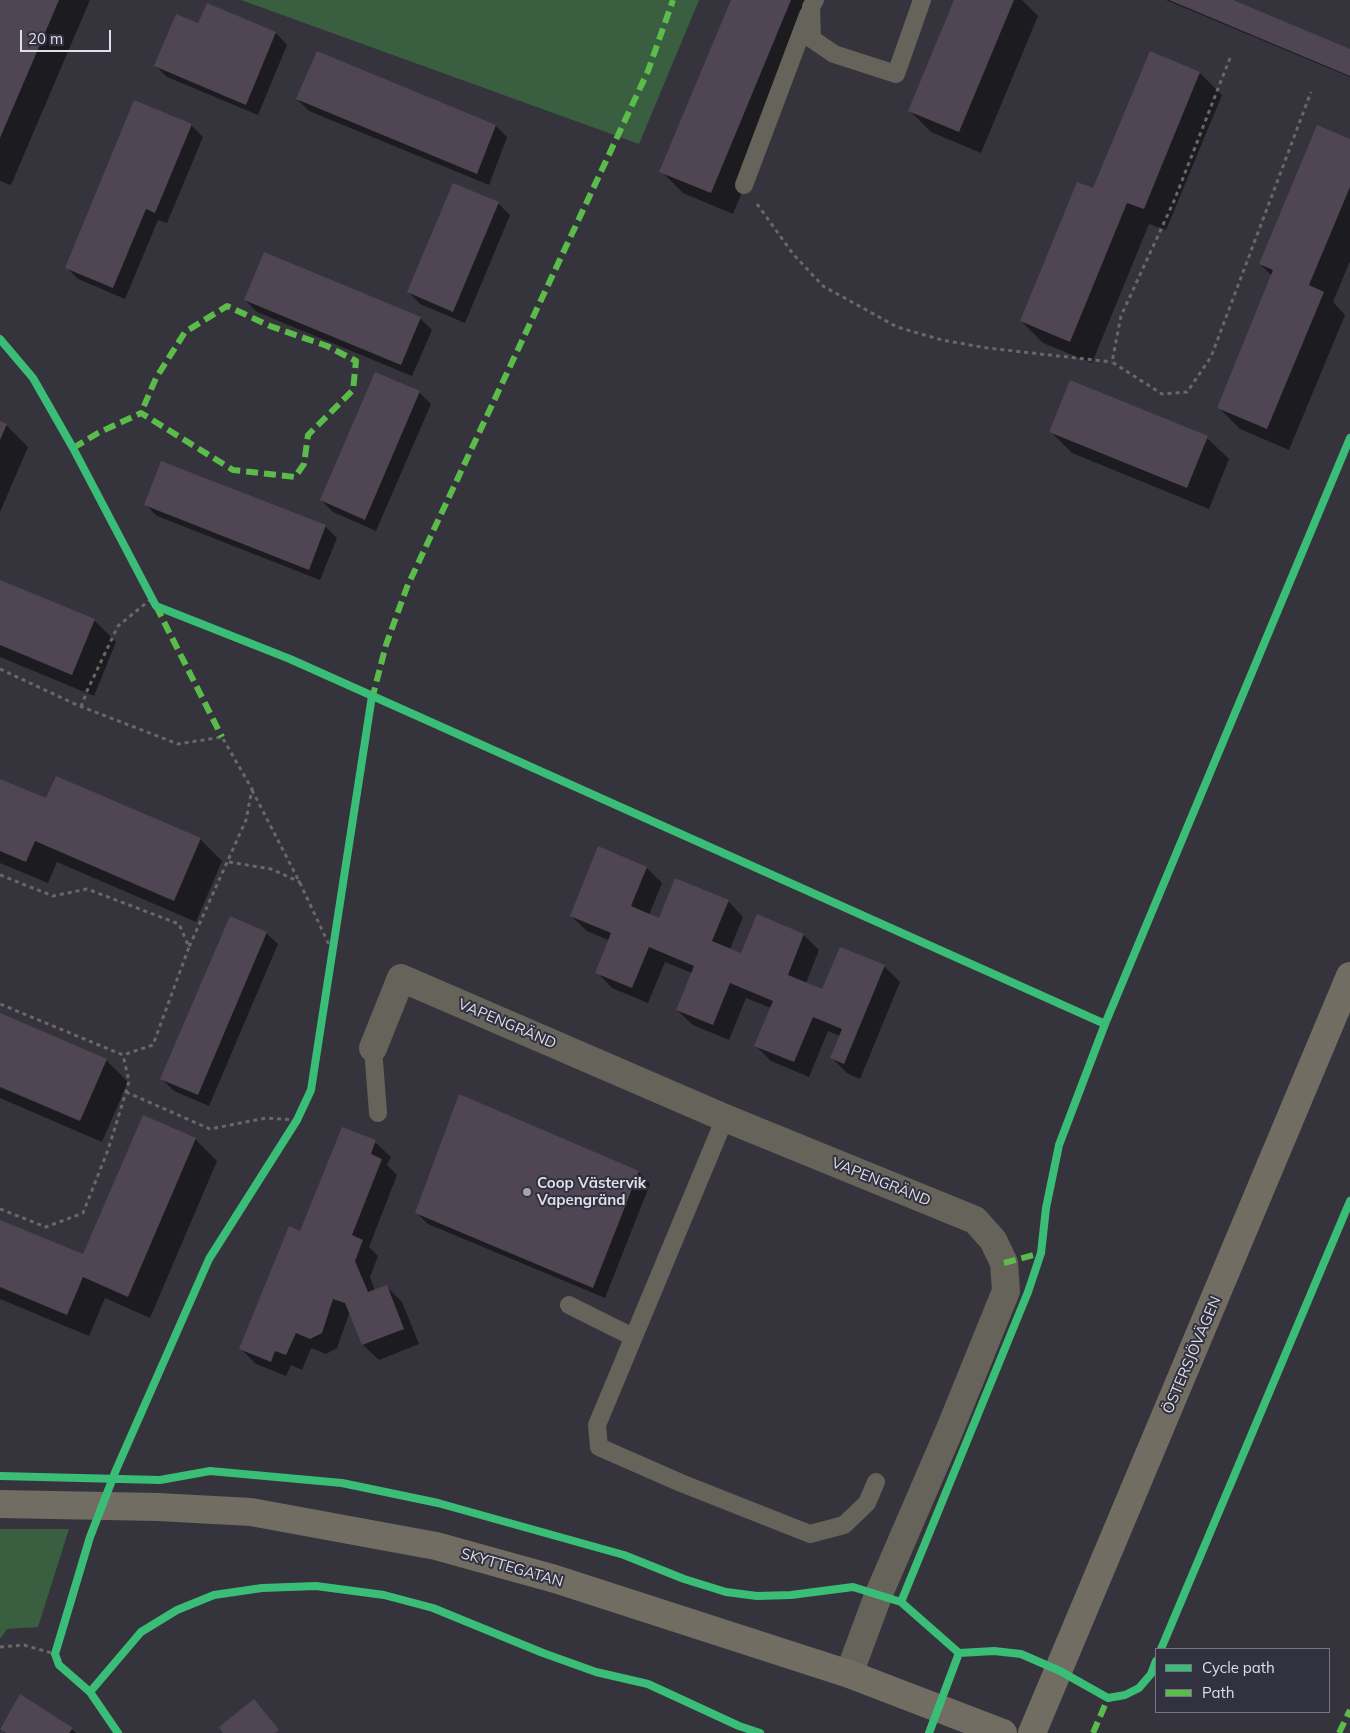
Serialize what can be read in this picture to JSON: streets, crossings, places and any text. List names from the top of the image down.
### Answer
{
  "streets": {
    "street": ["VAPENGRÄND", "ÖSTERSJÖVÄGEN", "SKYTTEGATAN"]
  },
  "crossings": [
    ["VAPENGRÄND", "SKYTTEGATAN"]
  ],
  "places": ["Coop Västervik Vapengränd"],
  "legend": ["Cycle path", "Path"],
  "scale_bar": "20 m"
}
